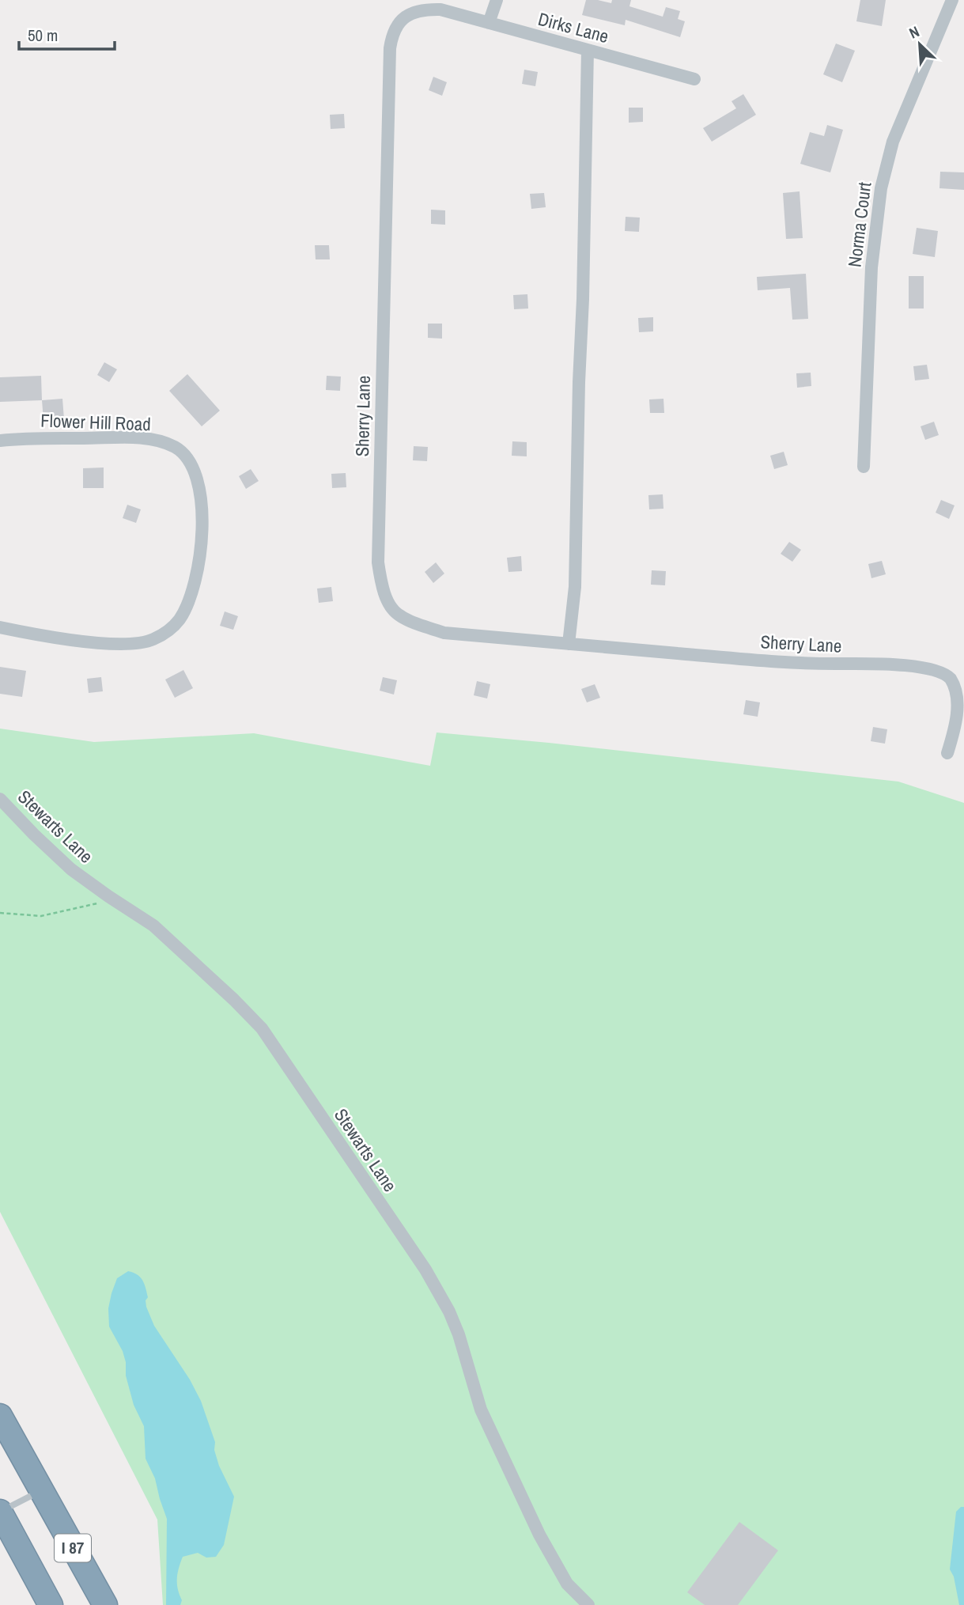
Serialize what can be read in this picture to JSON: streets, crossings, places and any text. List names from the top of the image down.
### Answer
{
  "streets": {
    "highway": ["I 87"],
    "street": [
      "Dirks Lane",
      "Norma Court",
      "Sherry Lane",
      "Flower Hill Road",
      "Stewarts Lane"
    ]
  },
  "crossings": [
    ["Dirks Lane", "Sherry Lane"]
  ],
  "scale_bar": "50 m",
  "north": "top left"
}
